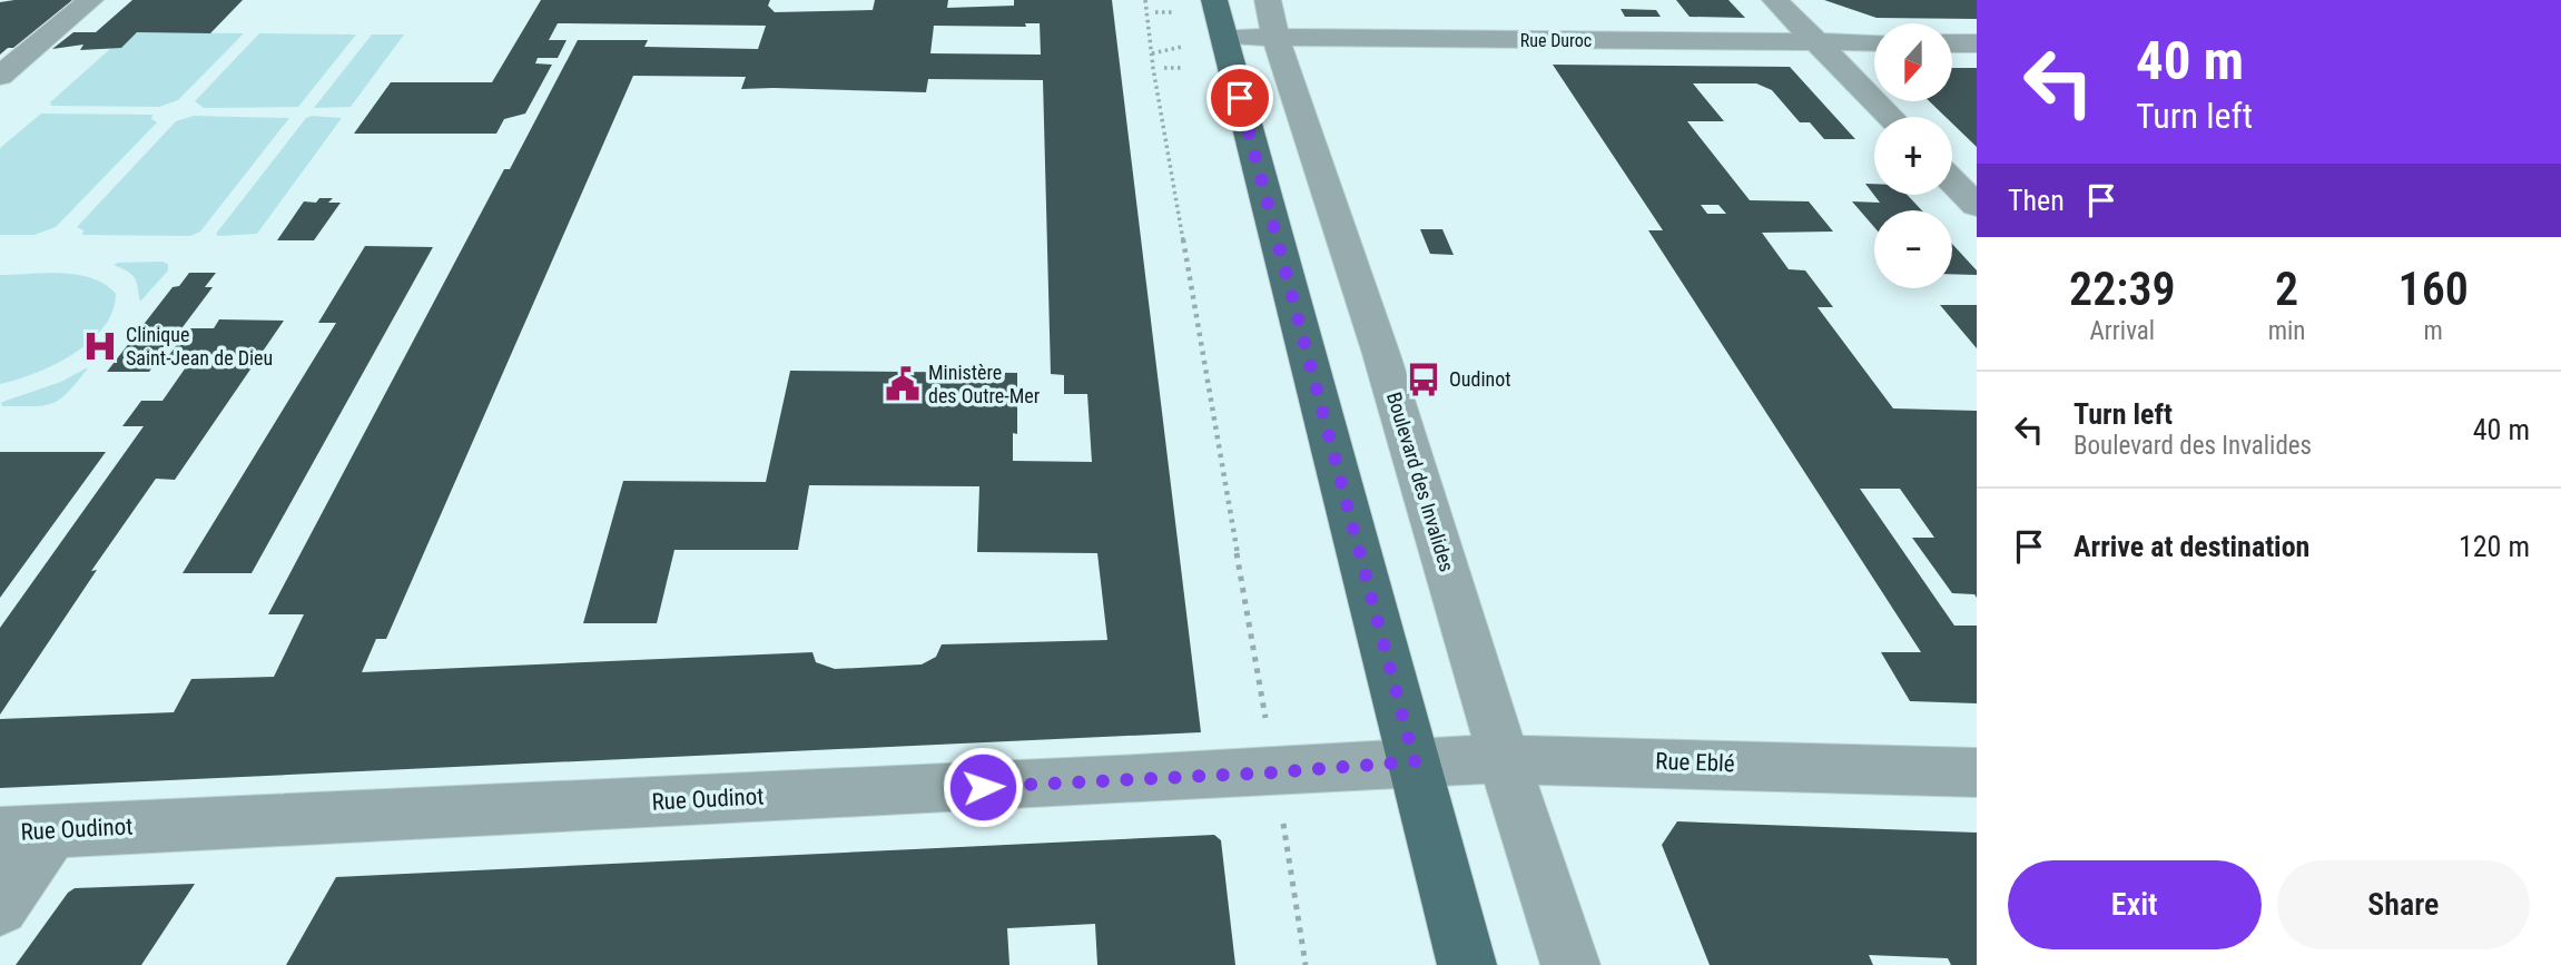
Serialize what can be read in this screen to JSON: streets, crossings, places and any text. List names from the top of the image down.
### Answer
{
  "streets": {
    "street": [
      "Rue Duroc",
      "Boulevard des Invalides",
      "Rue Eblé",
      "Rue Oudinot"
    ]
  },
  "crossings": [
    ["Rue Duroc", "Boulevard des Invalides"],
    ["Boulevard des Invalides", "Rue Eblé"],
    ["Rue Eblé", "Rue Oudinot"]
  ],
  "places": {
    "hospital": ["Clinique Saint-Jean de Dieu"],
    "bus stop": ["Oudinot"],
    "public building": ["Ministère des Outre-Mer"]
  },
  "north": "bottom",
  "page": {
    "turn": ["40 m", "Turn left"],
    "map_buttons": ["+", "−"],
    "then": "Then",
    "eta": [
      "22:39",
      "Arrival",
      "2",
      "min",
      "160",
      "m"
    ],
    "list": [
      {
        "name": "Turn left",
        "note": "Boulevard des Invalides",
        "value": "40 m"
      },
      {
        "name": "Arrive at destination",
        "value": "120 m"
      }
    ],
    "buttons": ["Exit", "Share"]
  }
}
